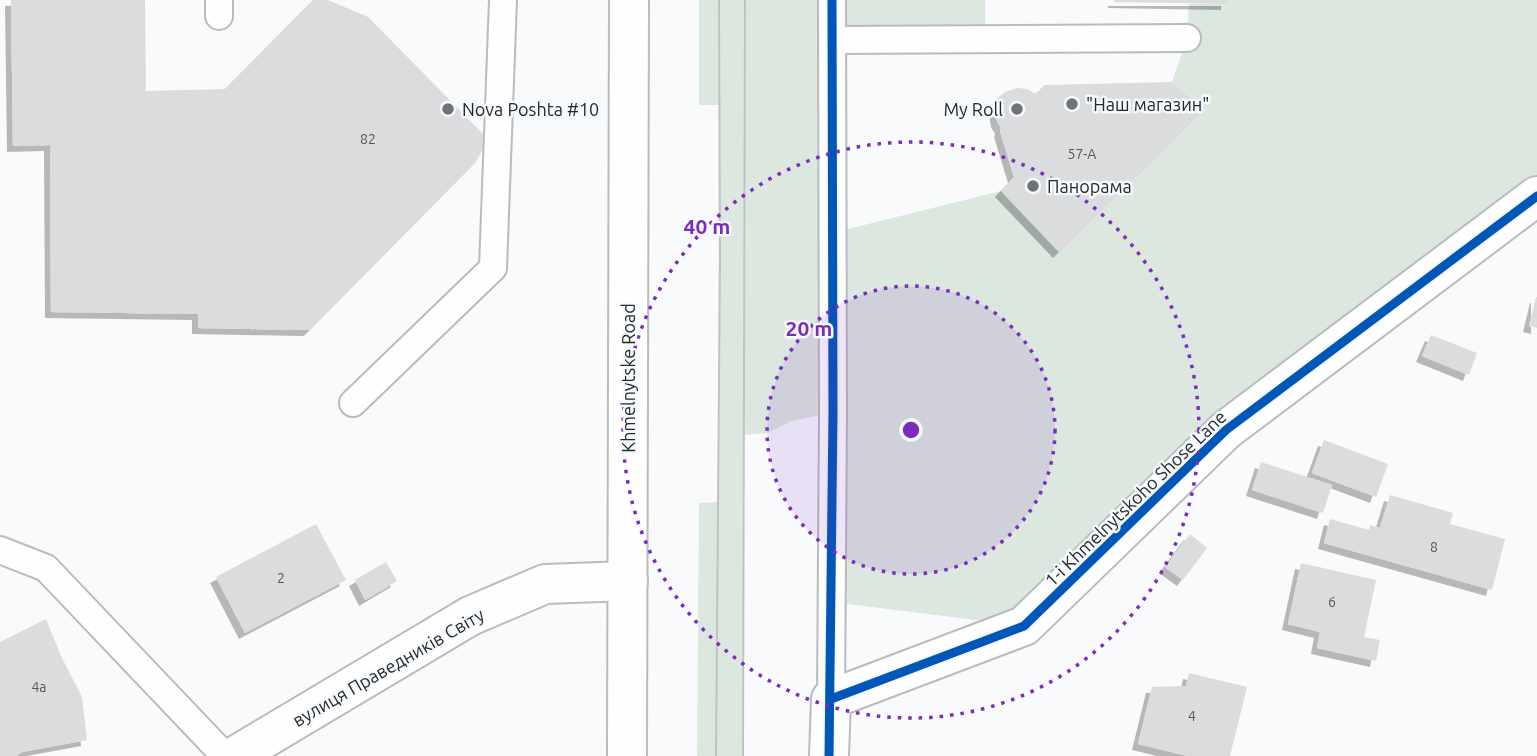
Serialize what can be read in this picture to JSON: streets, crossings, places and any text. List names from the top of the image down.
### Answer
{
  "streets": {
    "main road": ["Khmelnytske Road", "1-i Khmelnytskoho Shose Lane", "вулиця Праведників Світу"]
  },
  "crossings": [
    ["Khmelnytske Road", "вулиця Праведників Світу"]
  ],
  "places": [
    "\"Наш магазин\"",
    "Nova Poshta #10",
    "My Roll",
    "Панорама"
  ],
  "house_numbers": [
    "82",
    "57-А",
    "8",
    "2",
    "6",
    "4а",
    "4"
  ],
  "rings": ["40 m", "20 m"]
}
